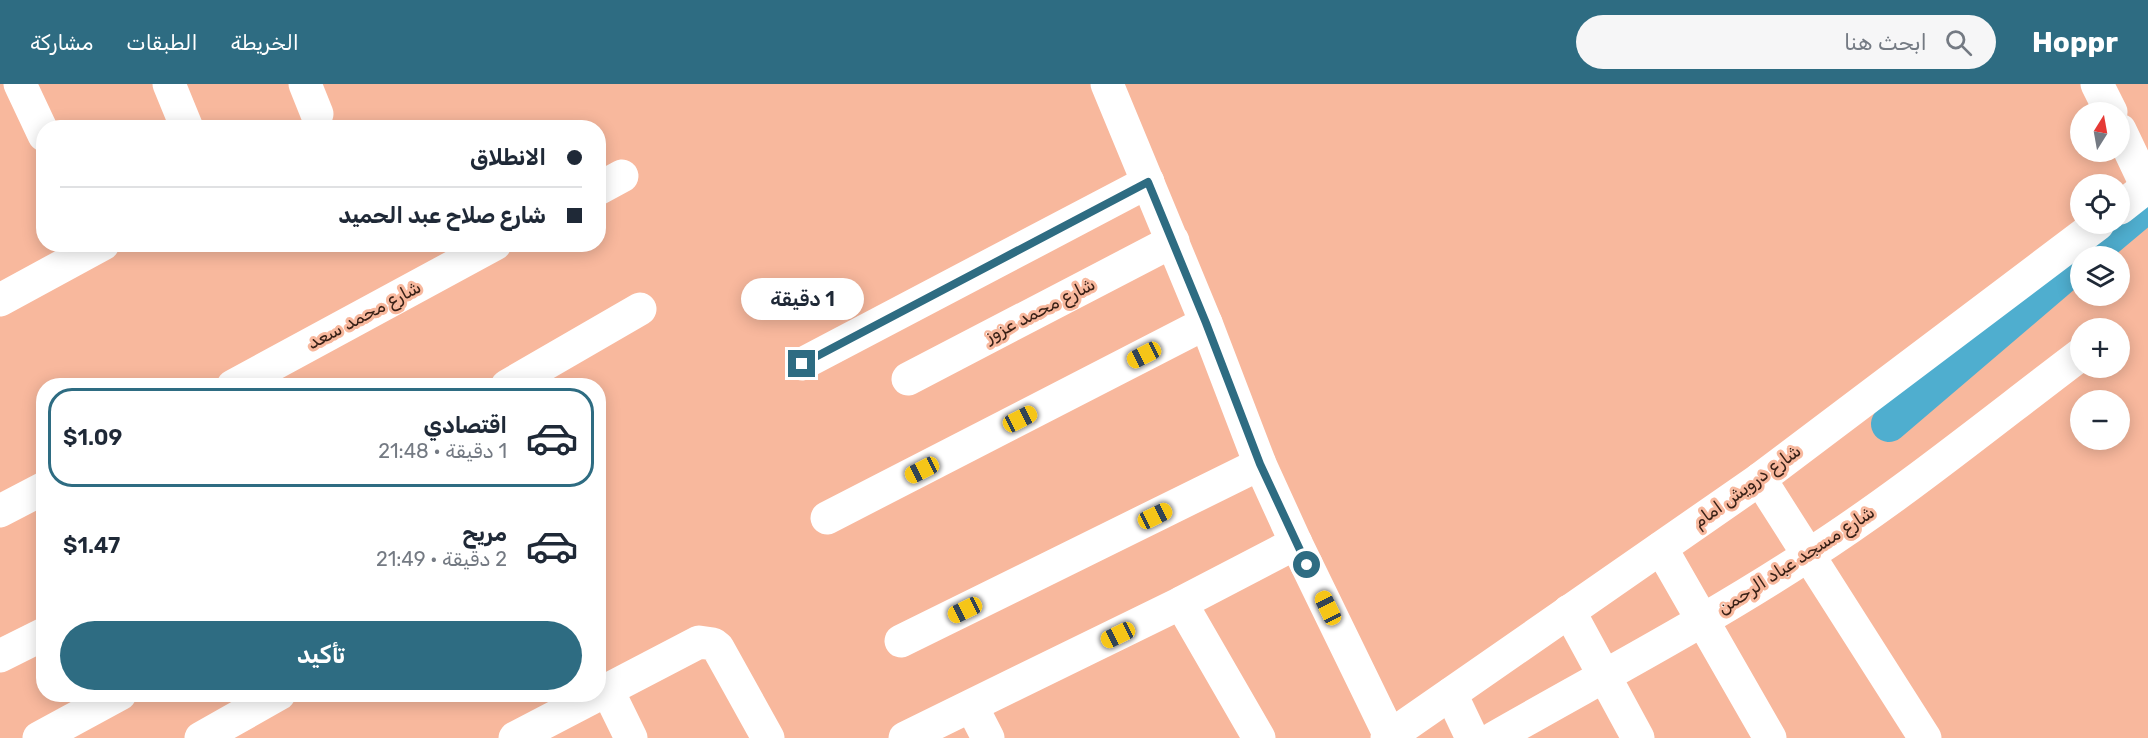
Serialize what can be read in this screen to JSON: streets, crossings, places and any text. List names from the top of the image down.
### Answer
{
  "streets": {
    "street": [
      "شارع محمد عزوز",
      "شارع محمد سعد",
      "شارع درويش امام",
      "شارع مسجد عباد الرحمن"
    ]
  },
  "north": "top",
  "page": {
    "header": "Hoppr",
    "search": "ابحث هنا",
    "nav": ["الخريطة", "الطبقات", "مشاركة"],
    "map_buttons": ["+", "−"],
    "banner": ["الانطلاق", "شارع صلاح عبد الحميد"],
    "bubble": "1 دقيقة",
    "list": [
      {
        "name": "اقتصادي",
        "note": "1 دقيقة · 21:48",
        "value": "$1.09"
      },
      {
        "name": "مريح",
        "note": "2 دقيقة · 21:49",
        "value": "$1.47"
      }
    ],
    "buttons": "تأكيد"
  }
}
